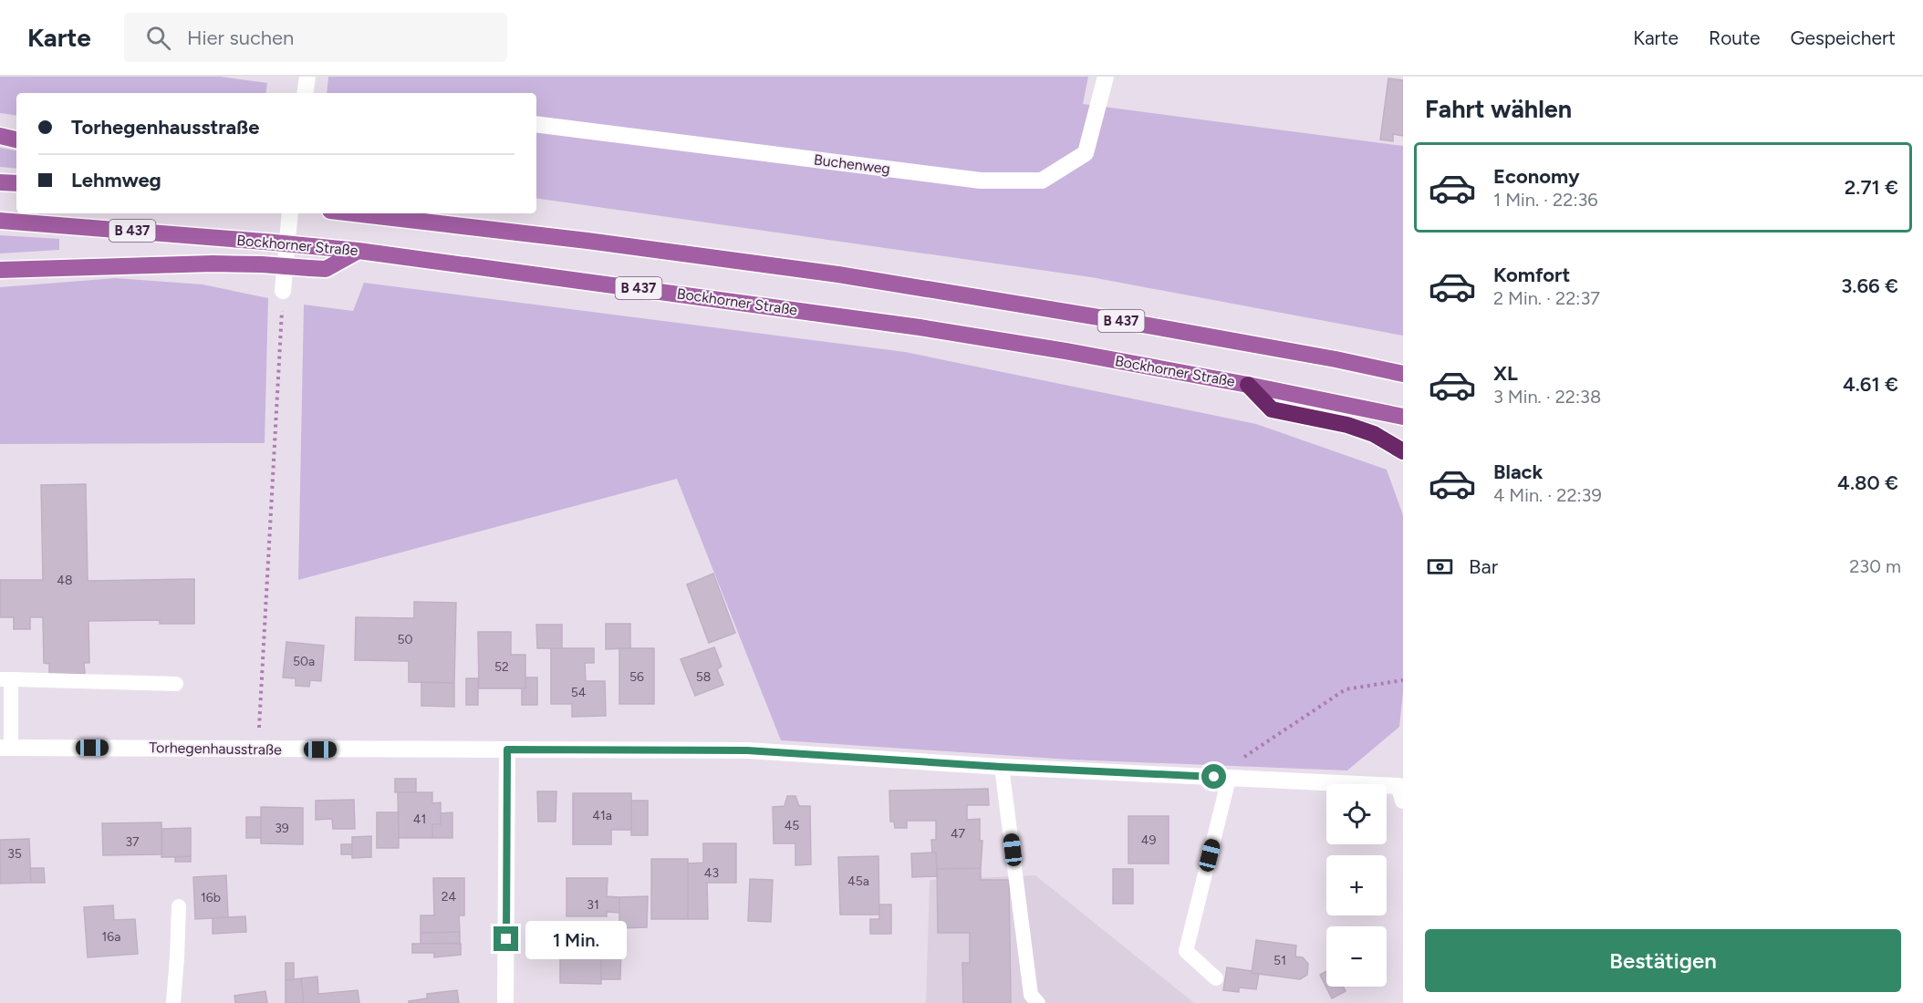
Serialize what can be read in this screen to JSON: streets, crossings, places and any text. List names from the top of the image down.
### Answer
{
  "streets": {
    "main road": ["B 437", "Bockhorner Straße"],
    "street": ["Buchenweg", "Torhegenhausstraße"]
  },
  "house_numbers": [
    "48",
    "50",
    "50a",
    "52",
    "56",
    "58",
    "54",
    "41a",
    "41",
    "45",
    "39",
    "47",
    "49",
    "37",
    "35",
    "43",
    "45a",
    "24",
    "16b",
    "31",
    "16a",
    "51"
  ],
  "page": {
    "header": "Karte",
    "search": "Hier suchen",
    "nav": ["Karte", "Route", "Gespeichert"],
    "heading": "Fahrt wählen",
    "banner": ["Torhegenhausstraße", "Lehmweg"],
    "list": [
      {
        "name": "Economy",
        "note": "1 Min. · 22:36",
        "value": "2.71 €"
      },
      {
        "name": "Komfort",
        "note": "2 Min. · 22:37",
        "value": "3.66 €"
      },
      {
        "name": "XL",
        "note": "3 Min. · 22:38",
        "value": "4.61 €"
      },
      {
        "name": "Black",
        "note": "4 Min. · 22:39",
        "value": "4.80 €"
      }
    ],
    "pay": ["Bar", "230 m"],
    "map_buttons": ["+", "−"],
    "buttons": "Bestätigen",
    "bubble": "1 Min."
  }
}
